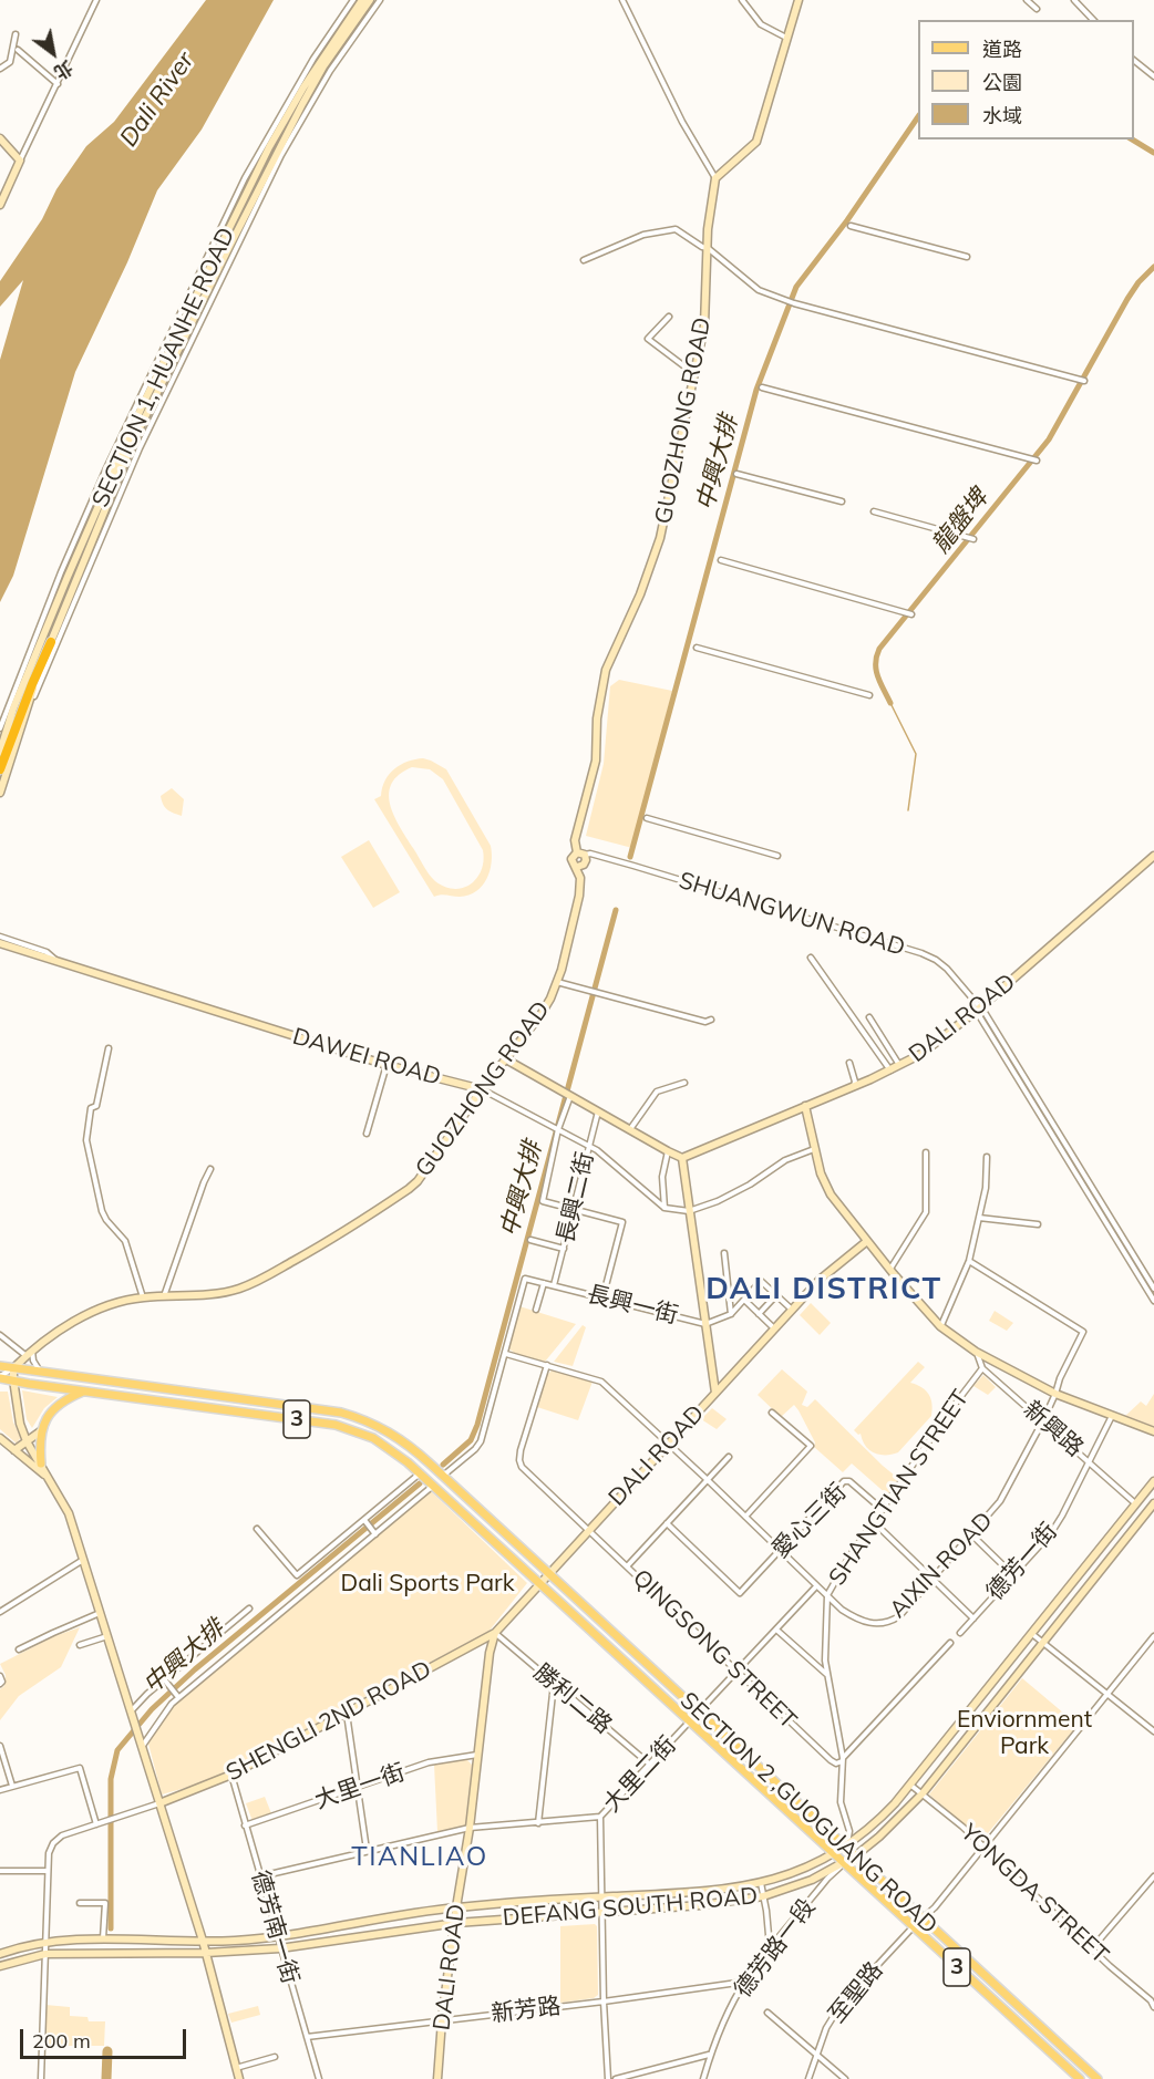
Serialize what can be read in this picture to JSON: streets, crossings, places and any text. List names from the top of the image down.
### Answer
{
  "streets": {
    "main road": ["3", "SECTION 2 ,GUOGUANG ROAD"],
    "street": [
      "SECTION 1, HUANHE ROAD",
      "GUOZHONG ROAD",
      "SHUANGWUN ROAD",
      "DALI ROAD",
      "DAWEI ROAD",
      "長興二街",
      "長興一街",
      "新興路",
      "SHANGTIAN STREET",
      "愛心三街",
      "德芳一街",
      "AIXIN ROAD",
      "QINGSONG STREET",
      "勝利二路",
      "SHENGLI 2ND ROAD",
      "大里二街",
      "大里一街",
      "YONGDA STREET",
      "DEFANG SOUTH ROAD",
      "德芳南一街",
      "德芳路一段",
      "至聖路",
      "新芳路"
    ]
  },
  "crossings": [
    ["GUOZHONG ROAD", "SHUANGWUN ROAD"],
    ["GUOZHONG ROAD", "DAWEI ROAD"],
    ["GUOZHONG ROAD", "3"],
    ["SHUANGWUN ROAD", "DALI ROAD"],
    ["DALI ROAD", "長興一街"],
    ["DALI ROAD", "3"],
    ["DALI ROAD", "AIXIN ROAD"],
    ["DALI ROAD", "QINGSONG STREET"],
    ["DALI ROAD", "勝利二路"],
    ["DALI ROAD", "SHENGLI 2ND ROAD"],
    ["DALI ROAD", "大里二街"],
    ["DALI ROAD", "大里一街"],
    ["DALI ROAD", "SECTION 2 ,GUOGUANG ROAD"],
    ["DALI ROAD", "DEFANG SOUTH ROAD"],
    ["DALI ROAD", "新芳路"],
    ["DAWEI ROAD", "長興二街"],
    ["長興二街", "長興一街"],
    ["長興一街", "AIXIN ROAD"],
    ["3", "SECTION 2 ,GUOGUANG ROAD"],
    ["新興路", "SHANGTIAN STREET"],
    ["新興路", "德芳一街"],
    ["新興路", "AIXIN ROAD"],
    ["新興路", "DEFANG SOUTH ROAD"],
    ["SHANGTIAN STREET", "愛心三街"],
    ["SHANGTIAN STREET", "AIXIN ROAD"],
    ["SHANGTIAN STREET", "QINGSONG STREET"],
    ["SHANGTIAN STREET", "SECTION 2 ,GUOGUANG ROAD"],
    ["SHANGTIAN STREET", "DEFANG SOUTH ROAD"],
    ["愛心三街", "AIXIN ROAD"],
    ["AIXIN ROAD", "QINGSONG STREET"],
    ["AIXIN ROAD", "大里二街"],
    ["QINGSONG STREET", "大里二街"],
    ["勝利二路", "SHENGLI 2ND ROAD"],
    ["勝利二路", "大里二街"],
    ["SHENGLI 2ND ROAD", "德芳南一街"],
    ["大里二街", "SECTION 2 ,GUOGUANG ROAD"],
    ["大里二街", "德芳南一街"],
    ["大里一街", "德芳南一街"],
    ["SECTION 2 ,GUOGUANG ROAD", "DEFANG SOUTH ROAD"],
    ["SECTION 2 ,GUOGUANG ROAD", "德芳路一段"],
    ["SECTION 2 ,GUOGUANG ROAD", "至聖路"],
    ["YONGDA STREET", "DEFANG SOUTH ROAD"],
    ["YONGDA STREET", "至聖路"],
    ["DEFANG SOUTH ROAD", "德芳南一街"],
    ["DEFANG SOUTH ROAD", "德芳路一段"],
    ["德芳南一街", "新芳路"],
    ["德芳路一段", "新芳路"]
  ],
  "districts": ["DALI DISTRICT", "TIANLIAO"],
  "water": ["Dali River", "中興大排", "龍盤埤"],
  "parks": ["Dali Sports Park", "Enviornment Park"],
  "legend": ["道路", "公園", "水域"],
  "scale_bar": "200 m",
  "north": "bottom right"
}
